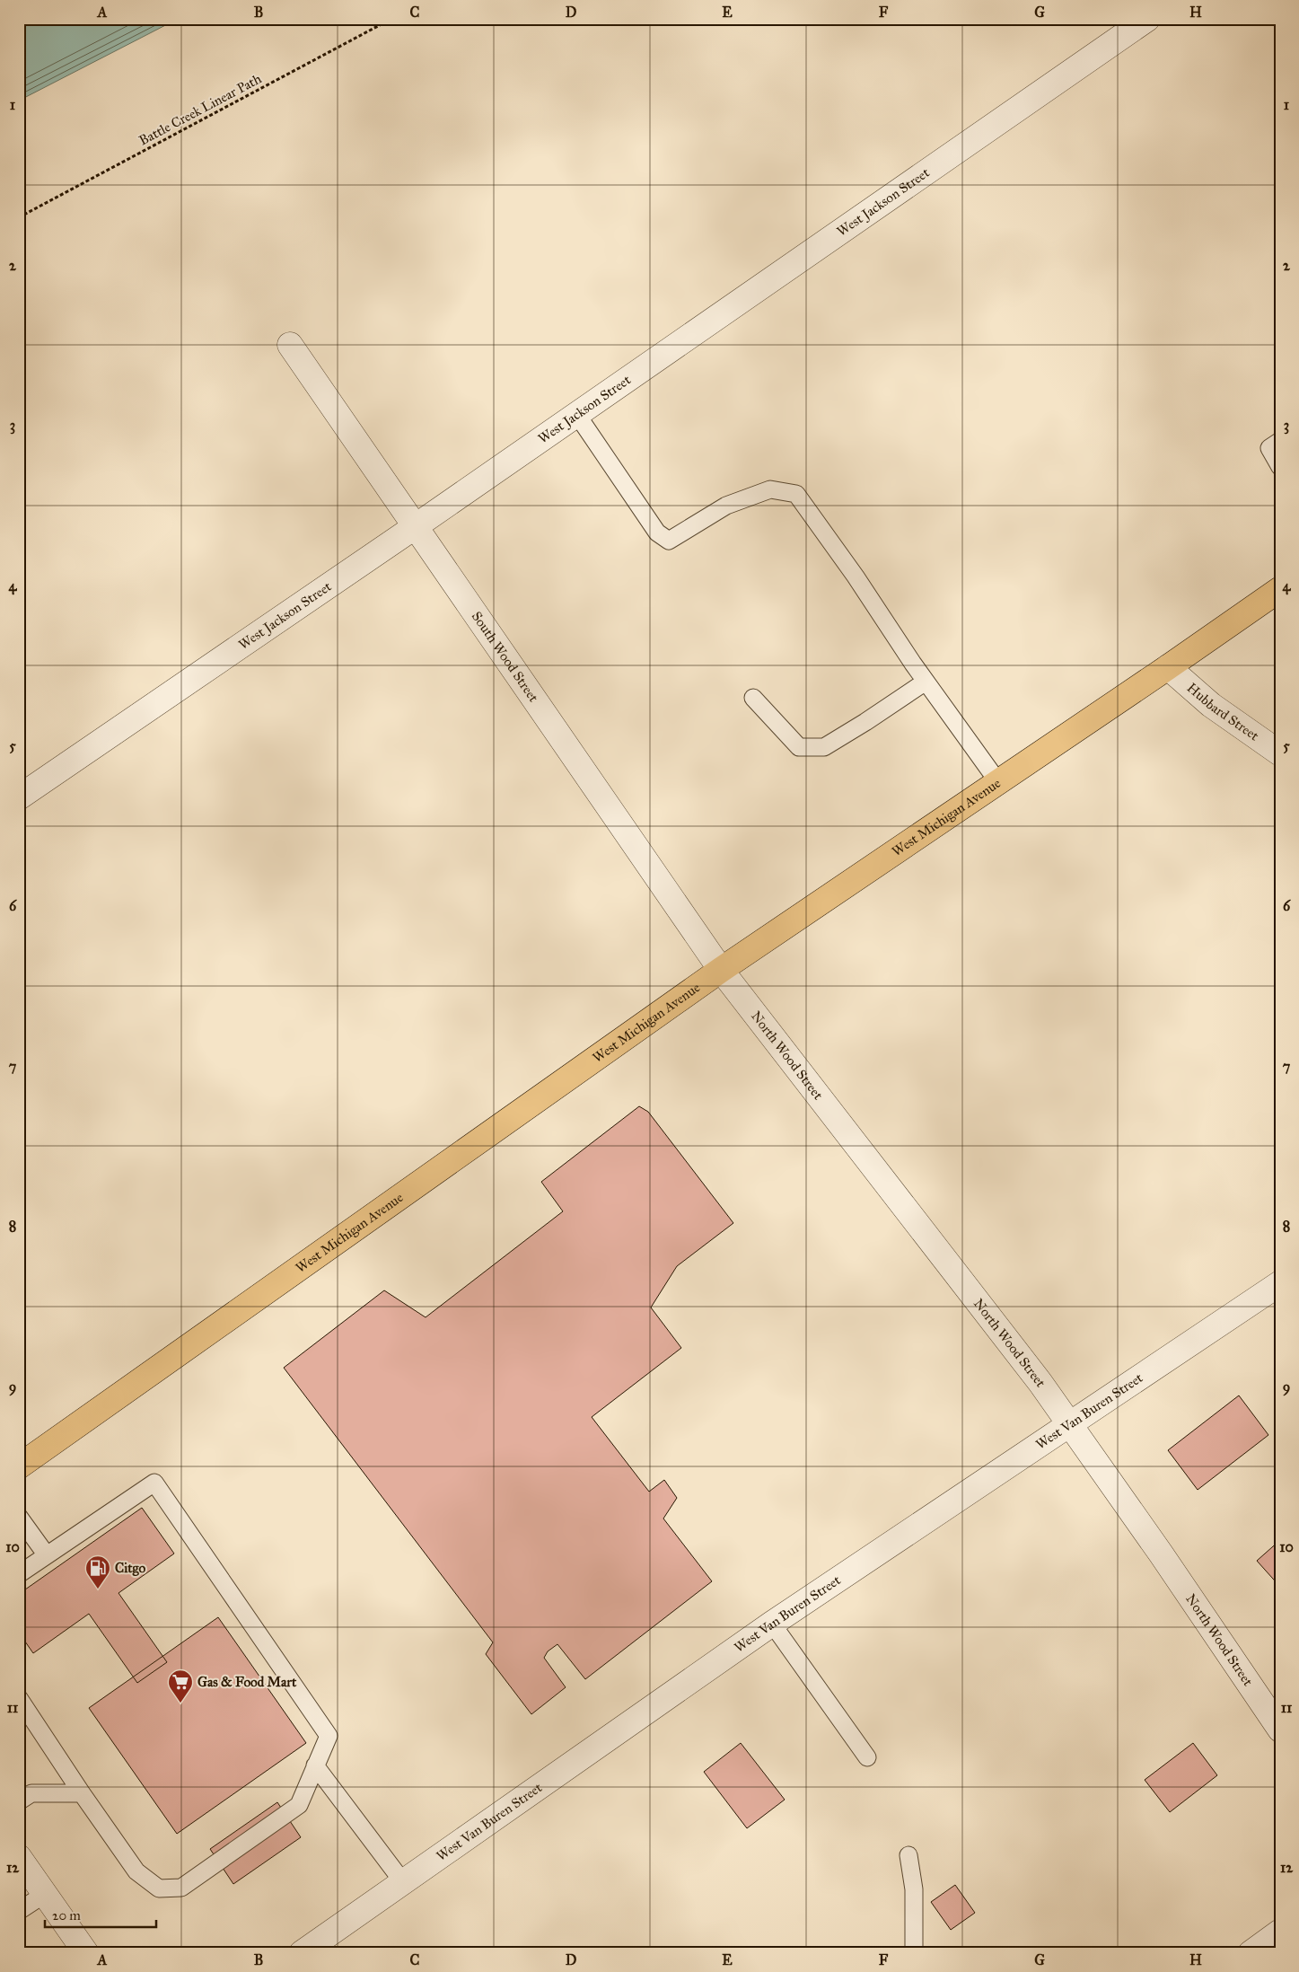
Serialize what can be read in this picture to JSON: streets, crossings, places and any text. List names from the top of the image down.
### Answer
{
  "streets": {
    "highway": ["West Michigan Avenue"],
    "street": [
      "West Jackson Street",
      "South Wood Street",
      "Hubbard Street",
      "North Wood Street",
      "West Van Buren Street"
    ],
    "path": ["Battle Creek Linear Path"]
  },
  "crossings": [
    ["West Jackson Street", "South Wood Street"],
    ["South Wood Street", "West Michigan Avenue"],
    ["South Wood Street", "North Wood Street"],
    ["Hubbard Street", "West Michigan Avenue"],
    ["West Michigan Avenue", "North Wood Street"],
    ["North Wood Street", "West Van Buren Street"]
  ],
  "places": {
    "fuel station": ["Citgo"],
    "supermarket": ["Gas & Food Mart"]
  },
  "scale_bar": "20 m",
  "grid": {
    "columns": [
      "A",
      "B",
      "C",
      "D",
      "E",
      "F",
      "G",
      "H"
    ],
    "rows": [
      "1",
      "2",
      "3",
      "4",
      "5",
      "6",
      "7",
      "8",
      "9",
      "10",
      "11",
      "12"
    ]
  }
}
